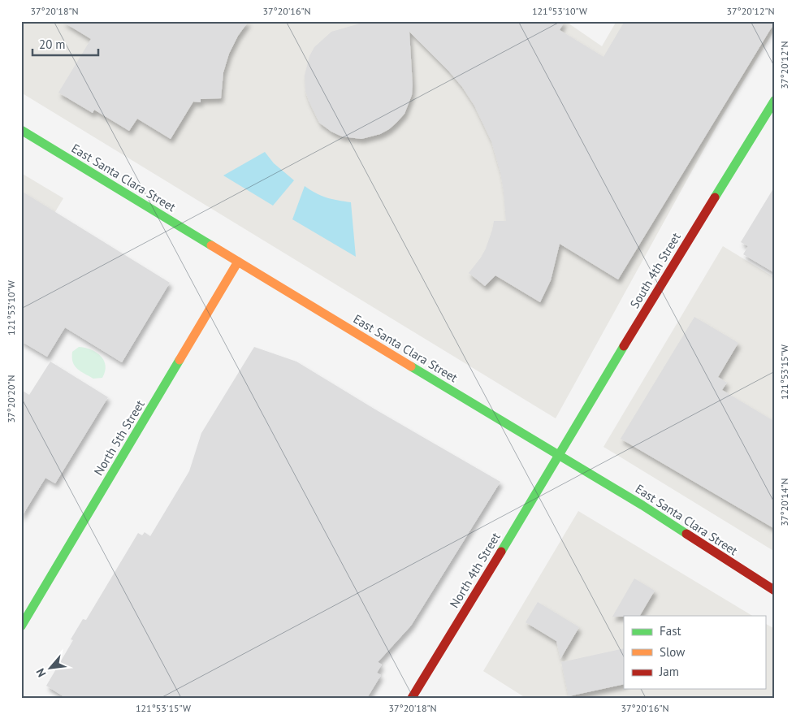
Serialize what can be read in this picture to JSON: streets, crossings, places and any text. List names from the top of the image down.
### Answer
{
  "streets": {
    "main road": [
      "East Santa Clara Street",
      "South 4th Street",
      "North 5th Street",
      "North 4th Street"
    ]
  },
  "crossings": [
    ["East Santa Clara Street", "South 4th Street"],
    ["East Santa Clara Street", "North 5th Street"],
    ["East Santa Clara Street", "North 4th Street"],
    ["South 4th Street", "North 4th Street"]
  ],
  "legend": ["Fast", "Slow", "Jam"],
  "scale_bar": "20 m",
  "north": "bottom left",
  "coordinates": [
    "37°20'18\"N",
    "37°20'16\"N",
    "121°53'10\"W",
    "37°20'12\"N",
    "121°53'15\"W",
    "37°20'20\"N",
    "37°20'14\"N"
  ]
}
